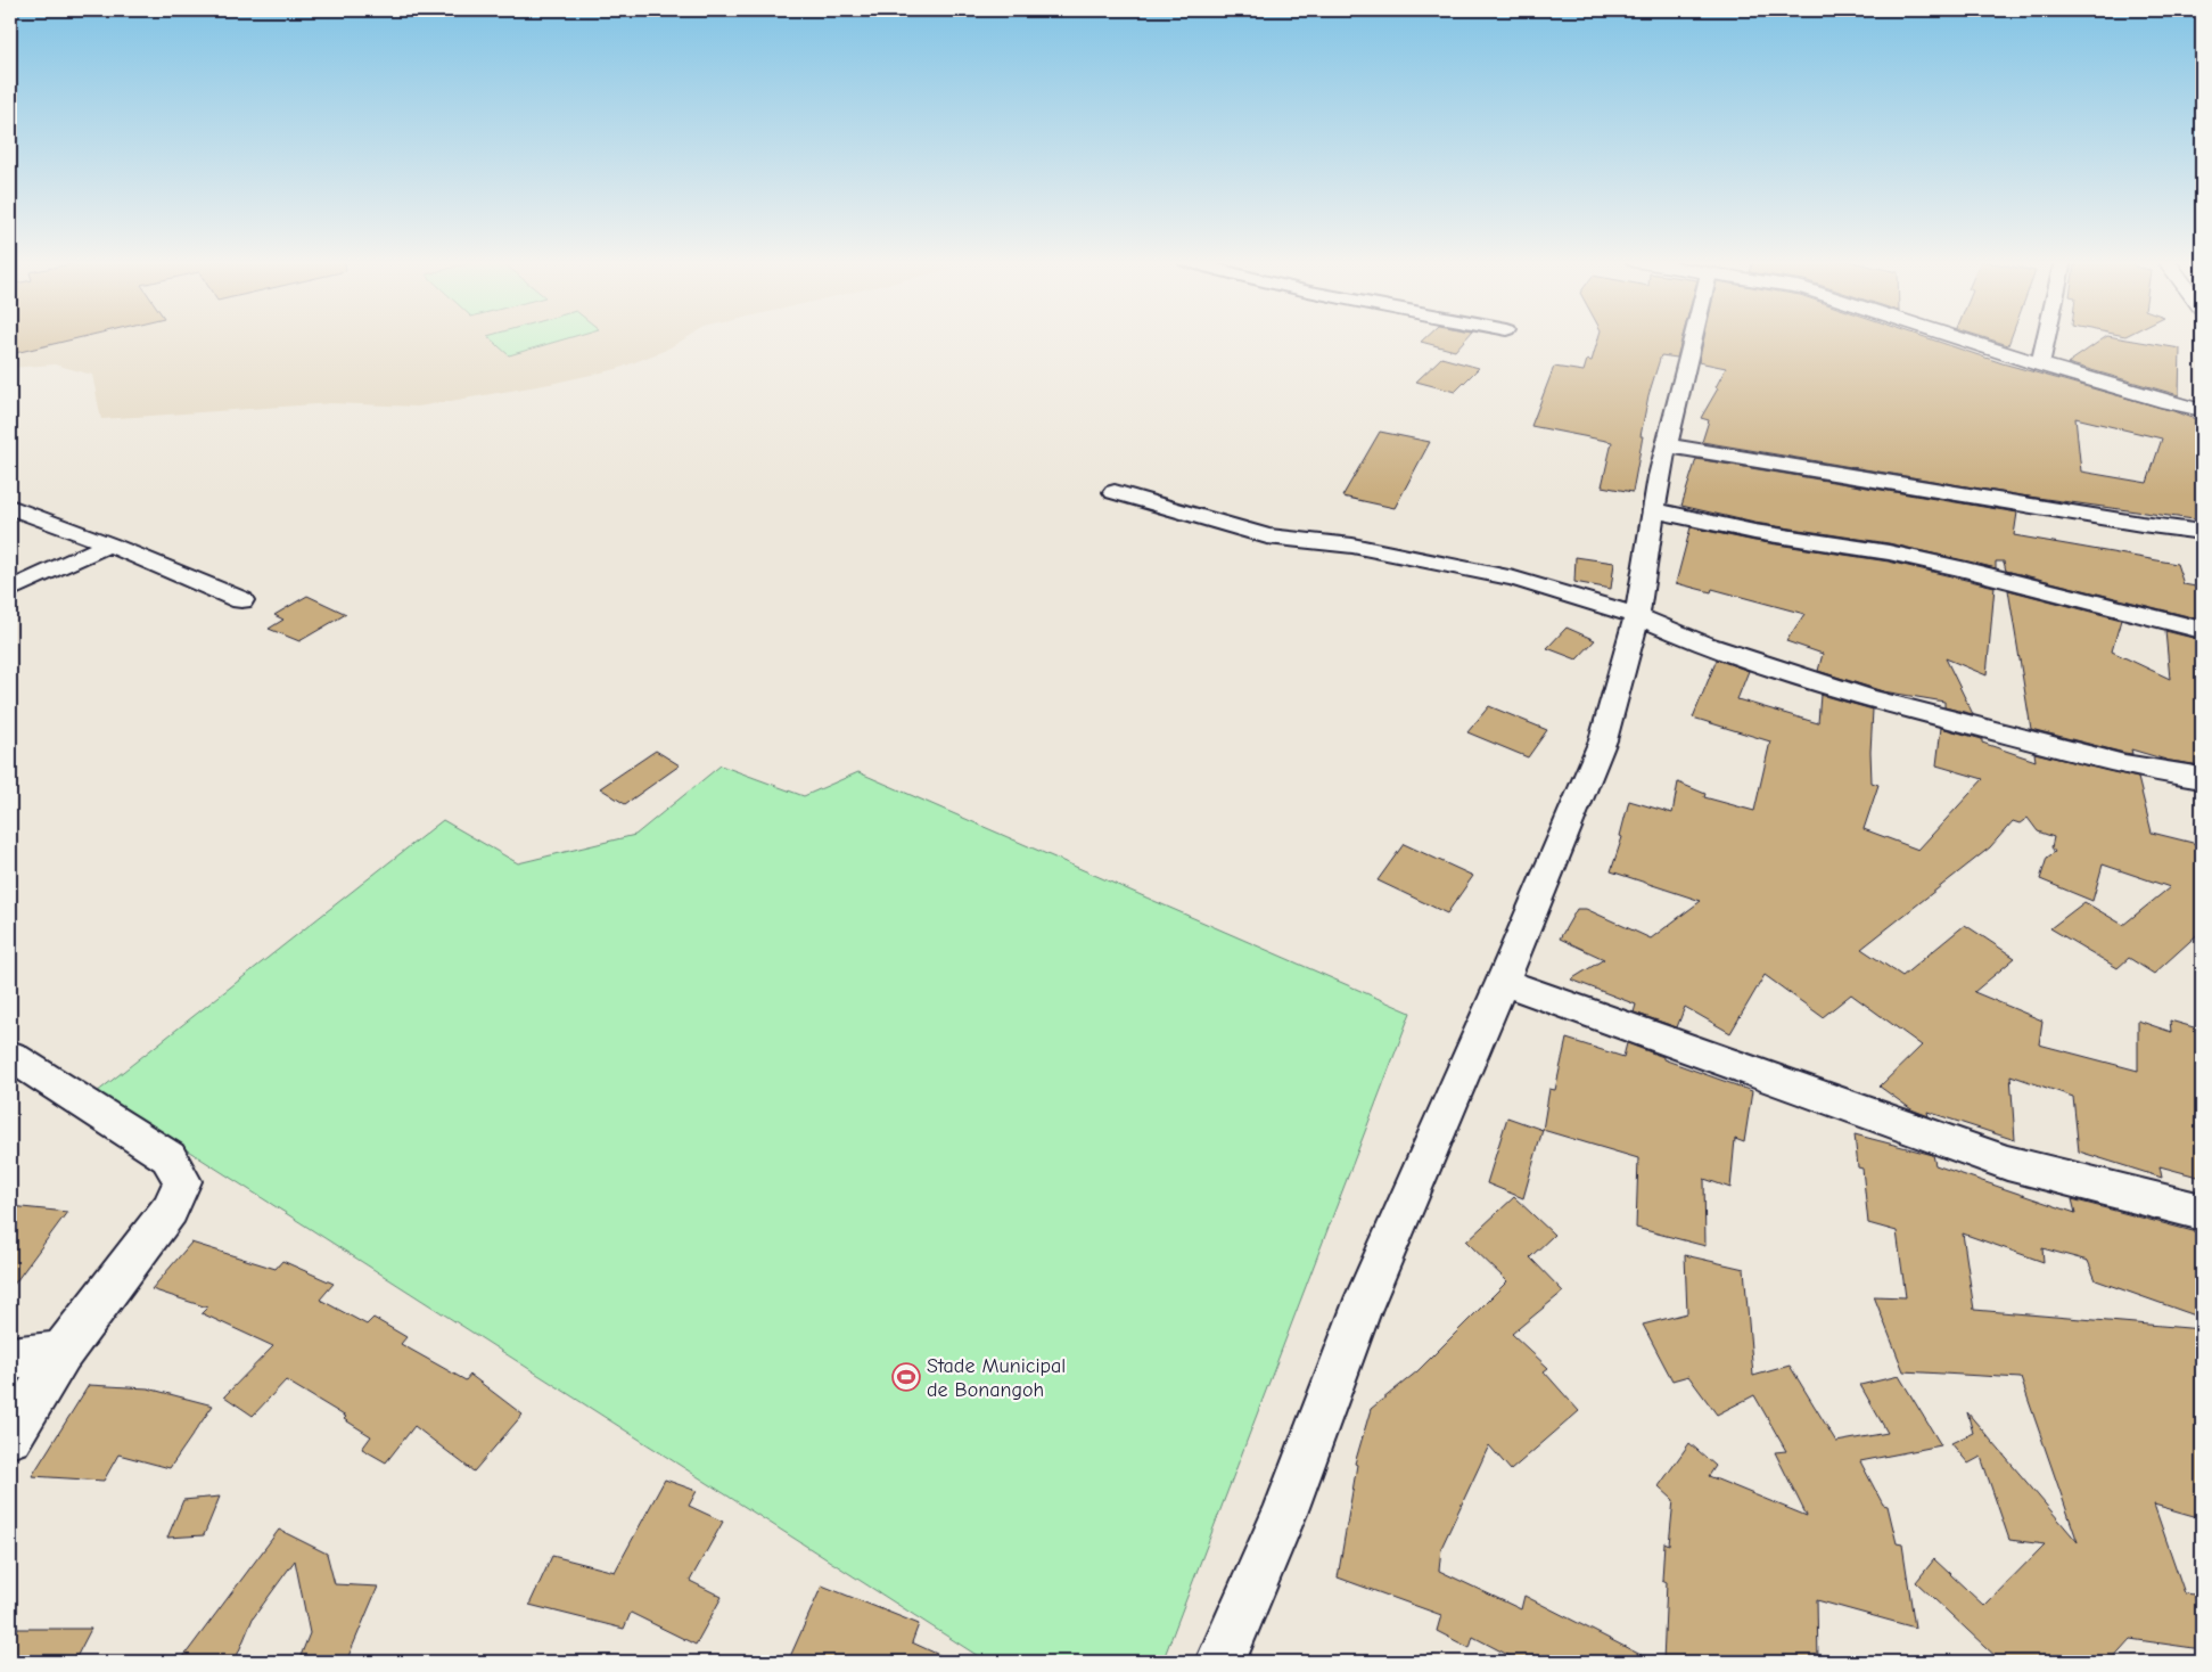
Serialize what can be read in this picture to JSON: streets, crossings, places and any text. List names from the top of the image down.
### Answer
{
  "places": {
    "sports": ["Stade Municipal de Bonangoh"]
  }
}
